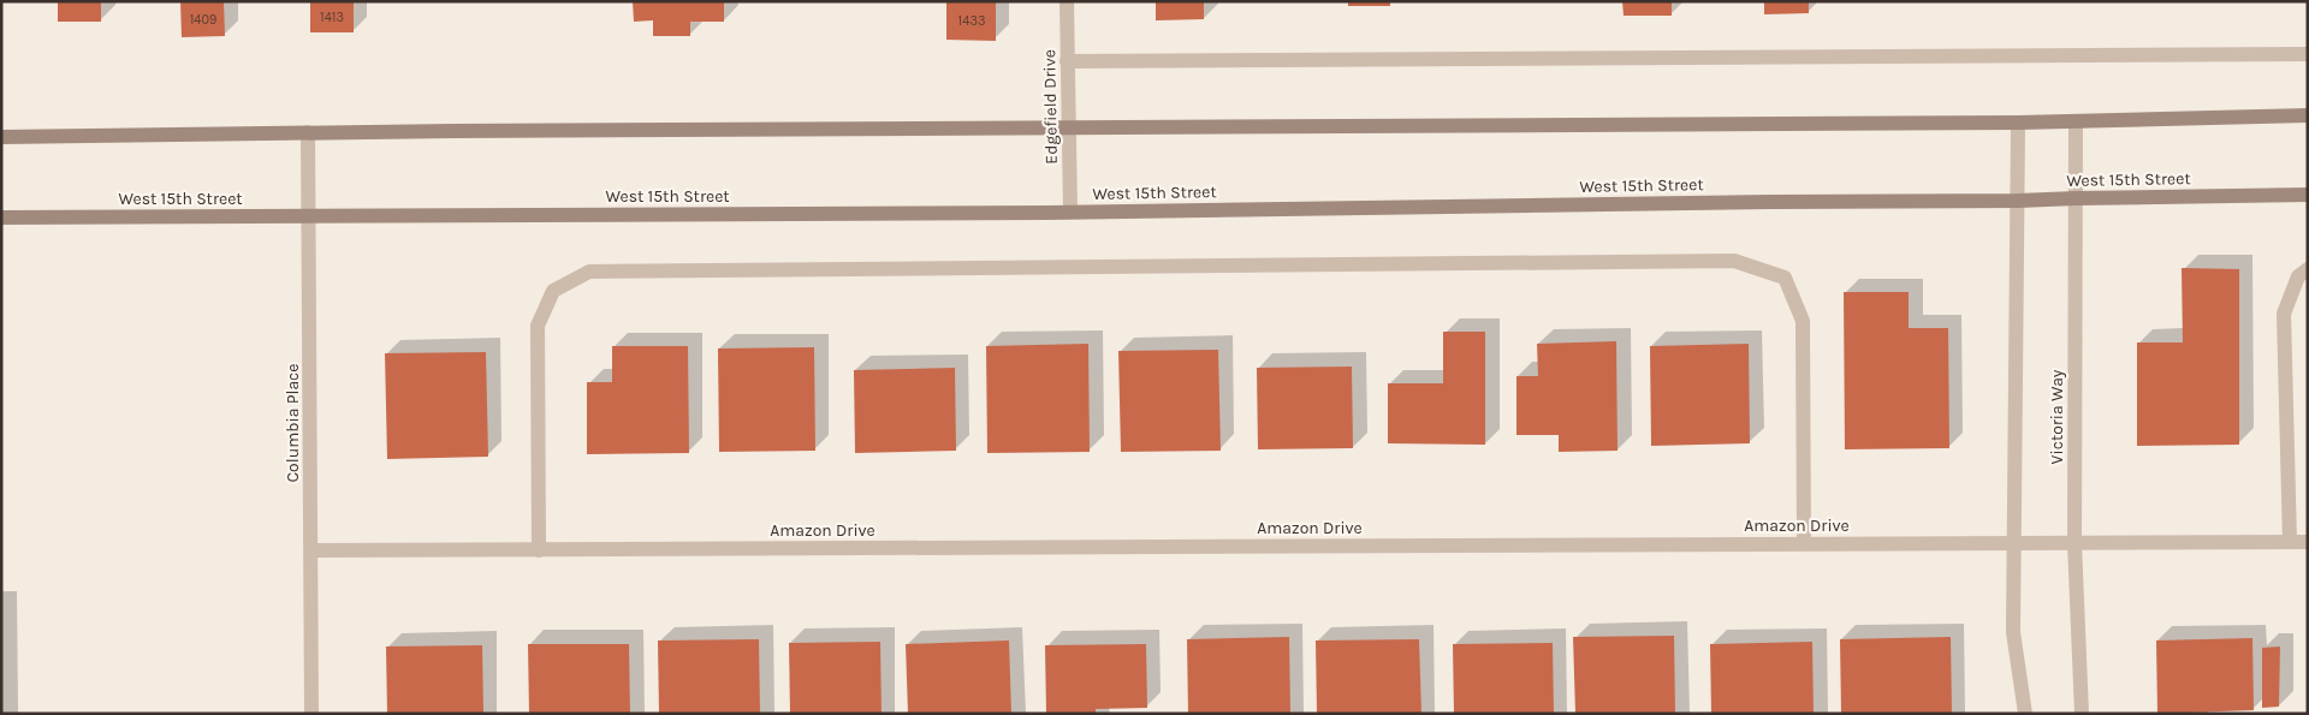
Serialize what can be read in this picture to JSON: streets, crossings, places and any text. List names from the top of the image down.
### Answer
{
  "streets": {
    "main road": ["West 15th Street"],
    "street": [
      "Edgefield Drive",
      "Victoria Way",
      "Columbia Place",
      "Amazon Drive"
    ]
  },
  "crossings": [
    ["Edgefield Drive", "West 15th Street"],
    ["West 15th Street", "Victoria Way"],
    ["West 15th Street", "Columbia Place"],
    ["Victoria Way", "Amazon Drive"],
    ["Columbia Place", "Amazon Drive"]
  ],
  "house_numbers": ["1413", "1409", "1433"]
}
